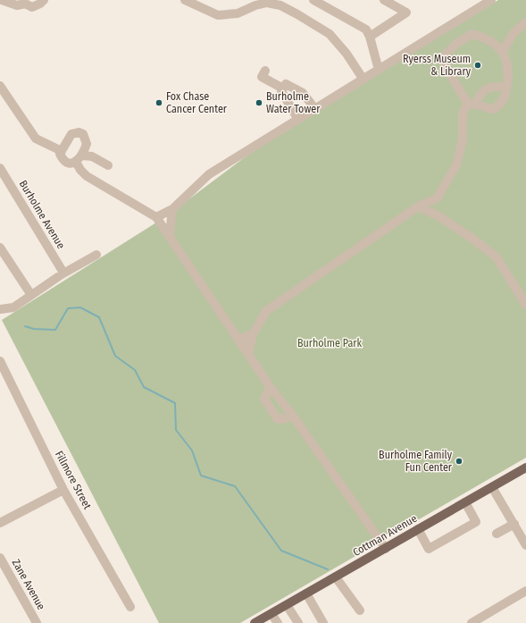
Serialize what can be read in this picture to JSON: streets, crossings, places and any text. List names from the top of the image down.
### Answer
{
  "streets": {
    "main road": ["Cottman Avenue"],
    "street": ["Burholme Avenue", "Fillmore Street", "Zane Avenue"]
  },
  "parks": ["Burholme Park"],
  "places": [
    "Ryerss Museum & Library",
    "Fox Chase Cancer Center",
    "Burholme Water Tower",
    "Burholme Family Fun Center"
  ]
}
